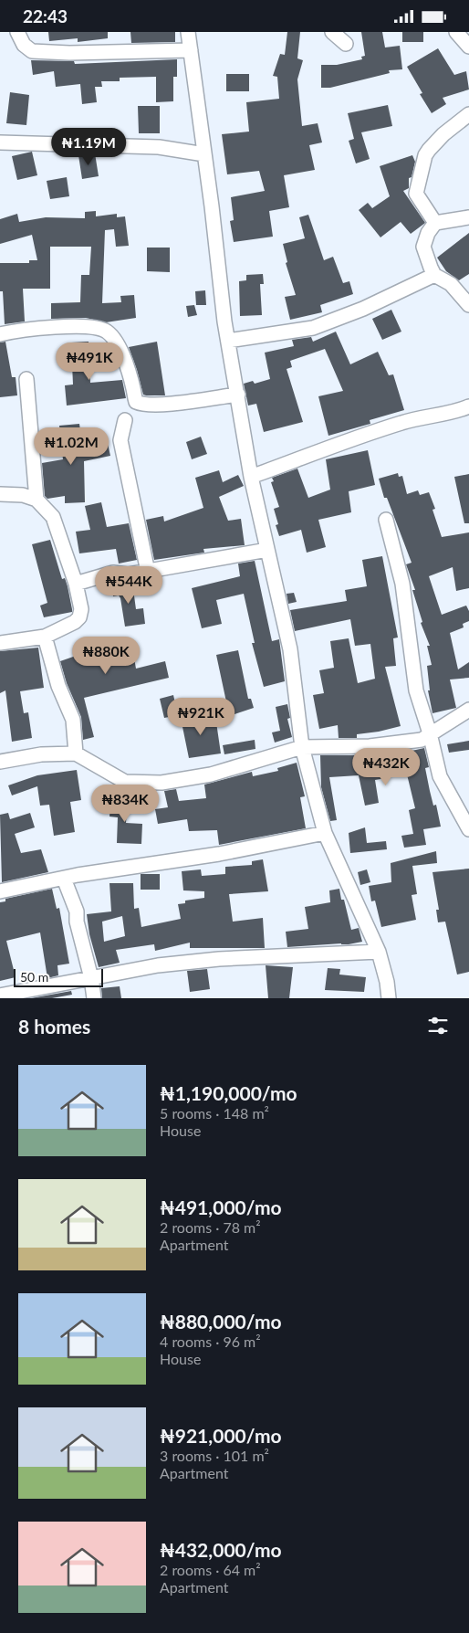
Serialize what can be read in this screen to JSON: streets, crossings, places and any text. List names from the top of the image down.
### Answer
{
  "scale_bar": "50 m",
  "page": {
    "status": "22:43",
    "price": [
      "₦1.19M",
      "₦491K",
      "₦1.02M",
      "₦544K",
      "₦880K",
      "₦921K",
      "₦432K",
      "₦834K"
    ],
    "scale": "50 m",
    "heading": "8 homes",
    "list": [
      {
        "name": "₦1,190,000/mo",
        "note": "5 rooms · 148 m² · House"
      },
      {
        "name": "₦491,000/mo",
        "note": "2 rooms · 78 m² · Apartment"
      },
      {
        "name": "₦880,000/mo",
        "note": "4 rooms · 96 m² · House"
      },
      {
        "name": "₦921,000/mo",
        "note": "3 rooms · 101 m² · Apartment"
      },
      {
        "name": "₦432,000/mo",
        "note": "2 rooms · 64 m² · Apartment"
      }
    ]
  }
}
